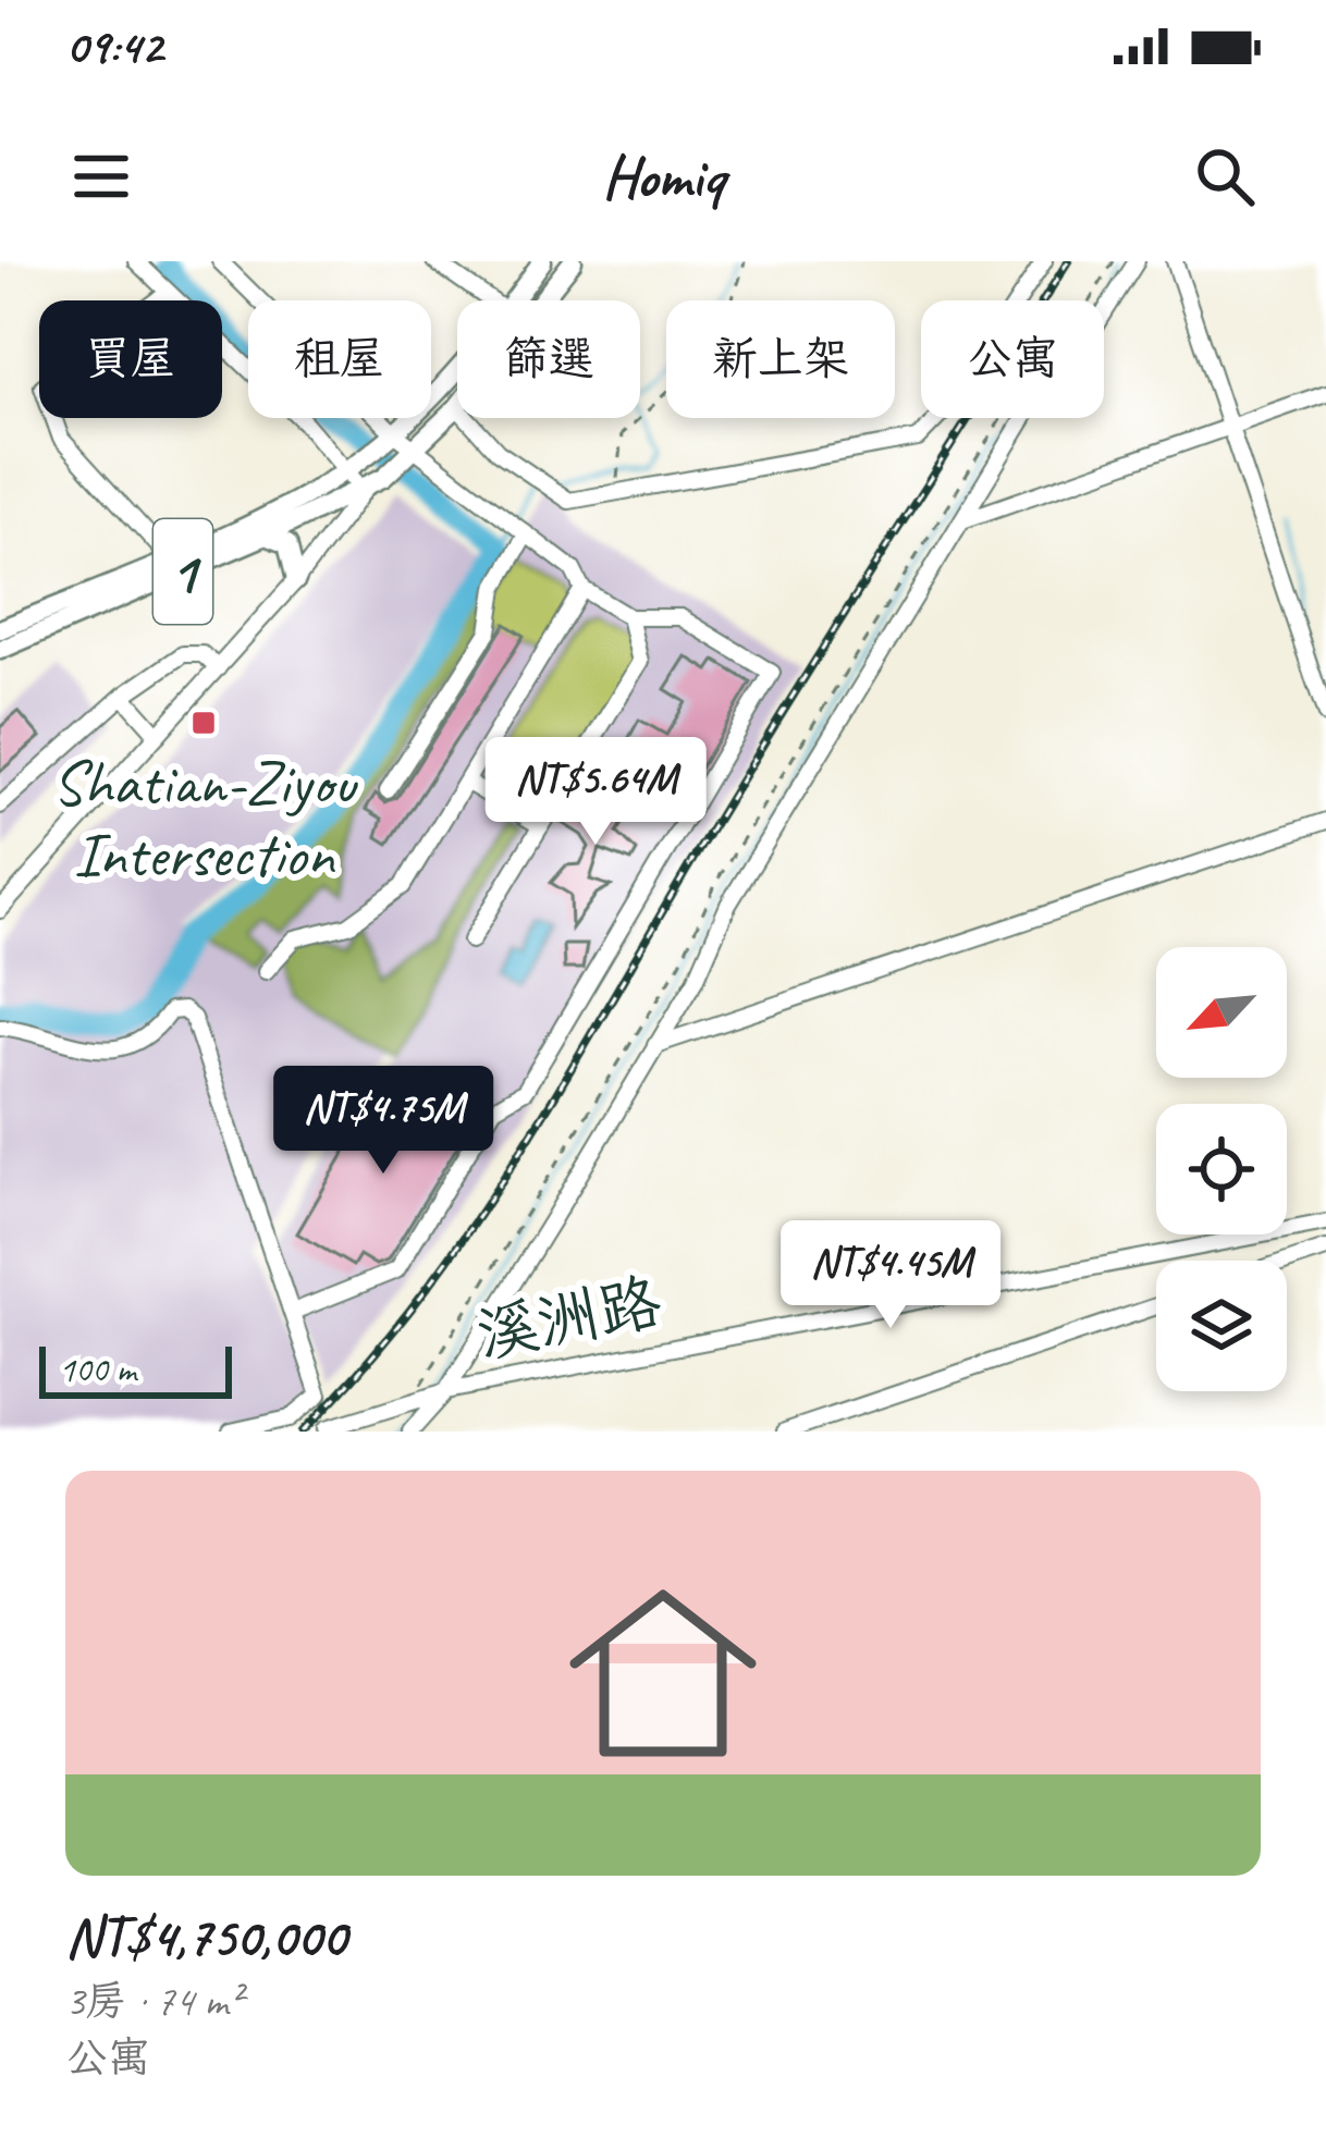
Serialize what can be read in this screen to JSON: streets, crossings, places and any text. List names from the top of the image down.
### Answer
{
  "streets": {
    "main road": ["1"],
    "street": ["溪洲路"]
  },
  "places": {
    "transit": ["Shatian-Ziyou Intersection"]
  },
  "scale_bar": "100 m",
  "north": "bottom left",
  "page": {
    "status": "09:42",
    "header": "Homiq",
    "chip": [
      "買屋",
      "租屋",
      "篩選",
      "新上架",
      "公寓"
    ],
    "price": ["NT$5.64M", "NT$4.75M", "NT$4.45M"],
    "scale": "100 m",
    "list": [
      {
        "name": "NT$4,750,000",
        "note": "3房 · 74 m² · 公寓"
      }
    ]
  }
}
